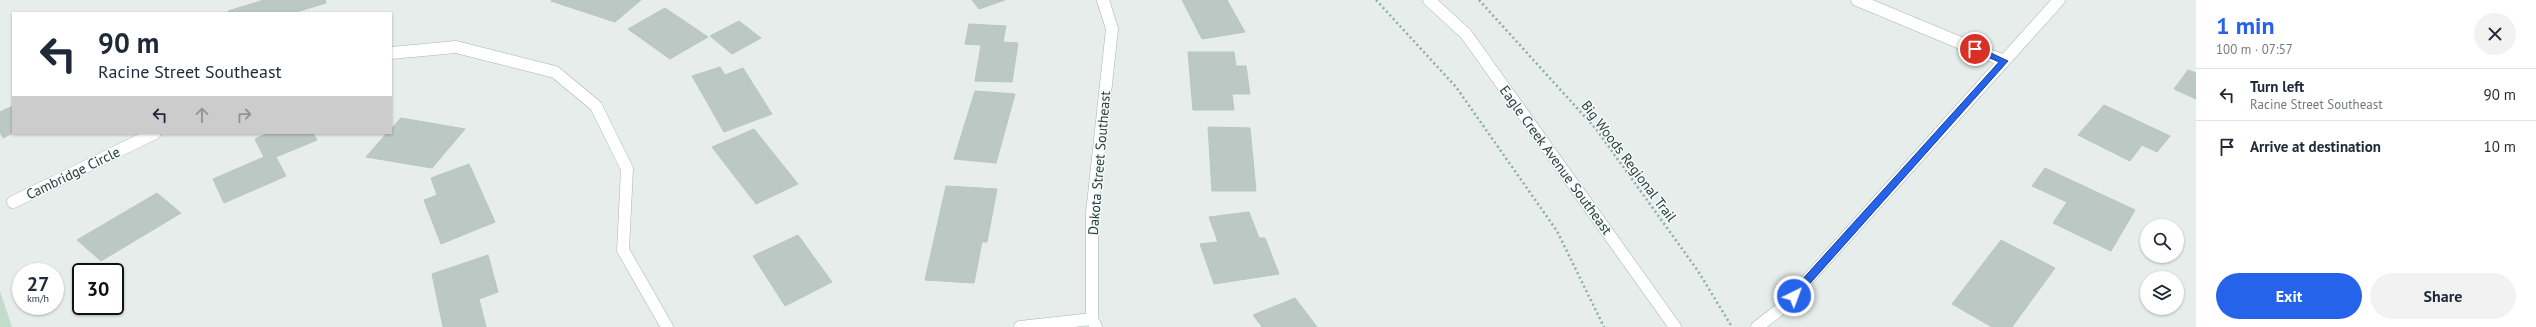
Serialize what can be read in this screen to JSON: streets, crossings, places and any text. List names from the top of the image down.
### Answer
{
  "streets": {
    "street": ["Eagle Creek Avenue Southeast", "Dakota Street Southeast", "Cambridge Circle"],
    "path": ["Big Woods Regional Trail"]
  },
  "page": {
    "heading": ["1 min", "100 m · 07:57"],
    "turn": ["90 m", "Racine Street Southeast"],
    "list": [
      {
        "name": "Turn left",
        "note": "Racine Street Southeast",
        "value": "90 m"
      },
      {
        "name": "Arrive at destination",
        "value": "10 m"
      }
    ],
    "speed": "27 km/h",
    "limit": "30",
    "buttons": ["Exit", "Share"]
  }
}
